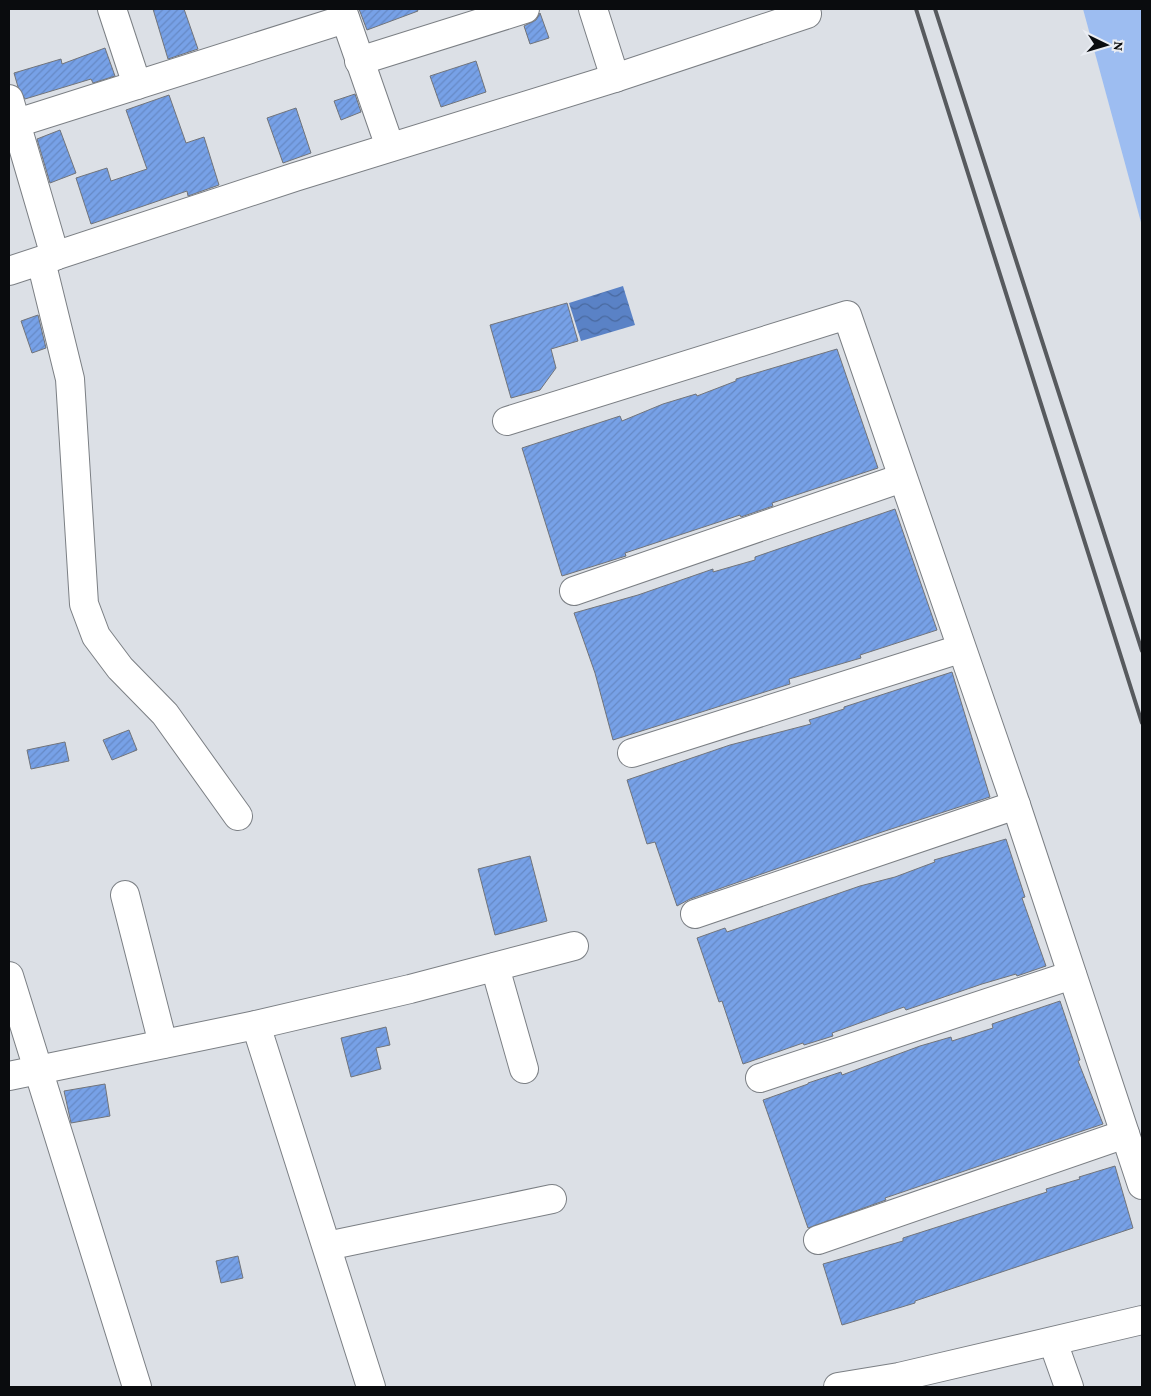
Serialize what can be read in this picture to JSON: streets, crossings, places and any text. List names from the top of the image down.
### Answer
{
  "north": "right"
}
